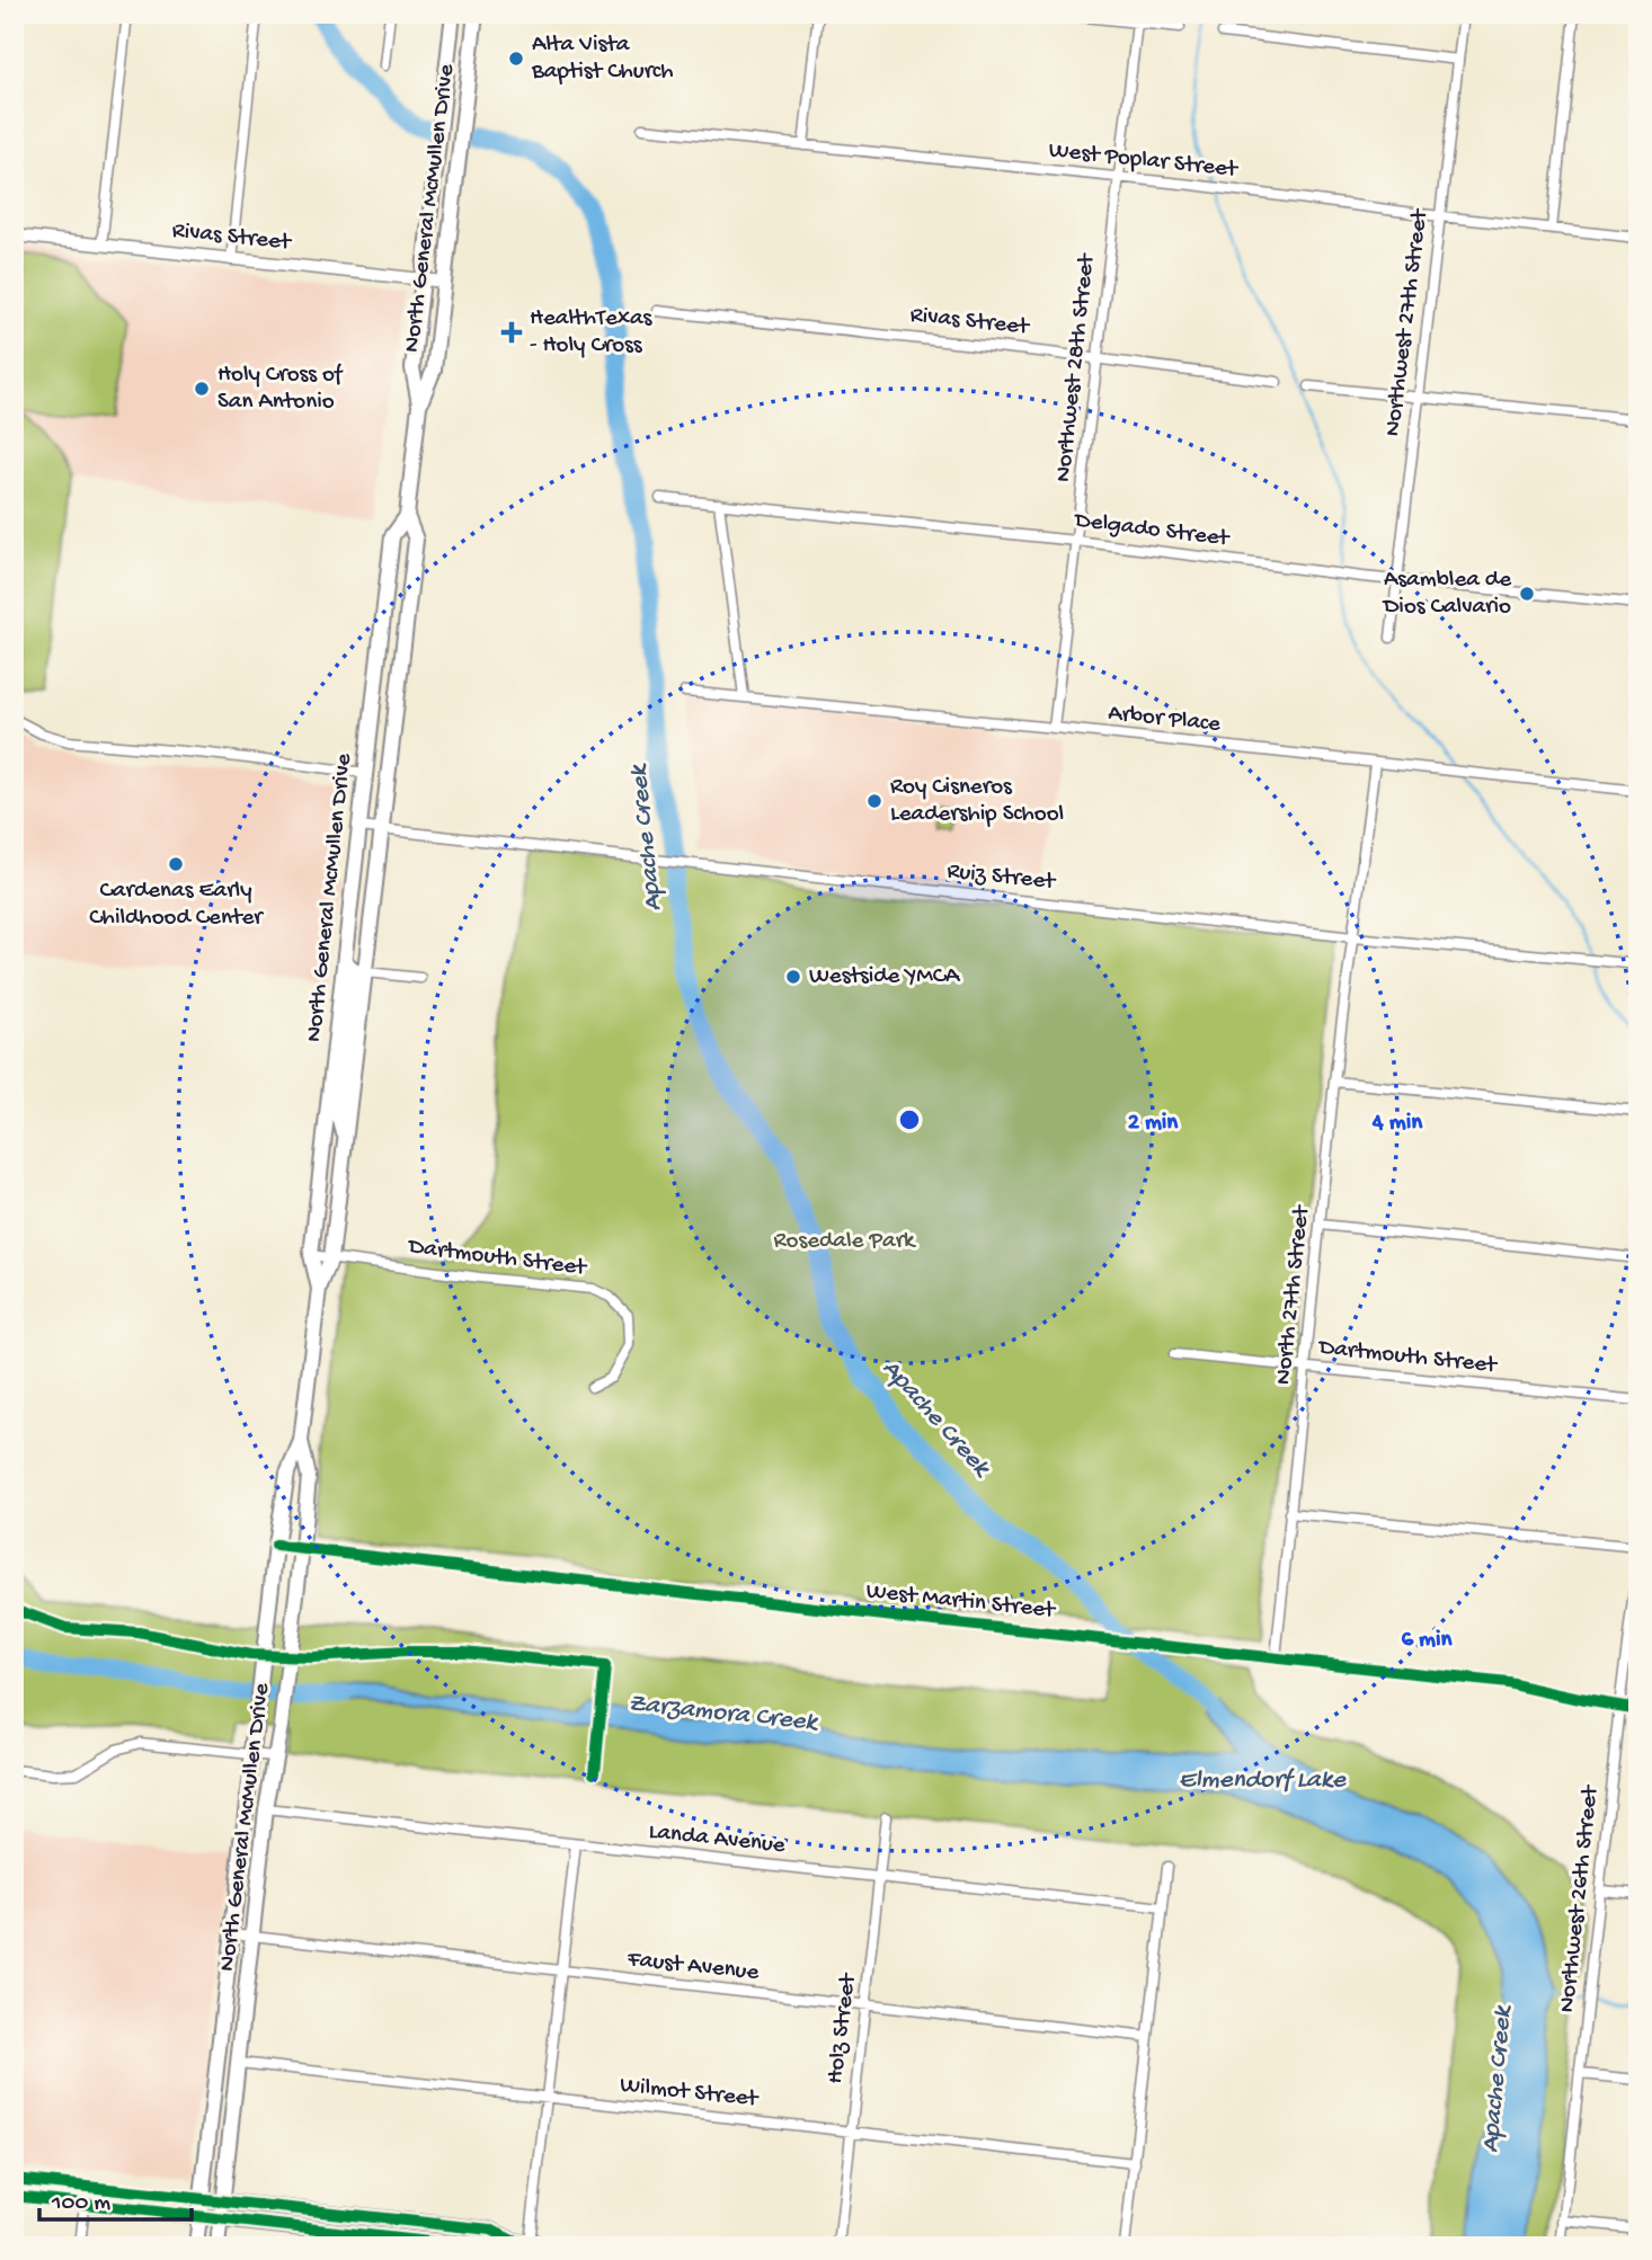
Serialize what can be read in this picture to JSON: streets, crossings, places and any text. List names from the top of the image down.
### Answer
{
  "streets": {
    "main road": ["North General McMullen Drive"],
    "street": [
      "West Poplar Street",
      "Rivas Street",
      "Northwest 27th Street",
      "Northwest 28th Street",
      "Delgado Street",
      "Arbor Place",
      "Ruiz Street",
      "Dartmouth Street",
      "North 27th Street",
      "West Martin Street",
      "Landa Avenue",
      "Northwest 26th Street",
      "Faust Avenue",
      "Holz Street",
      "Wilmot Street"
    ]
  },
  "crossings": [
    ["West Poplar Street", "Northwest 27th Street"],
    ["West Poplar Street", "Northwest 28th Street"],
    ["North General McMullen Drive", "Rivas Street"],
    ["North General McMullen Drive", "Ruiz Street"],
    ["North General McMullen Drive", "Dartmouth Street"],
    ["North General McMullen Drive", "West Martin Street"],
    ["North General McMullen Drive", "Landa Avenue"],
    ["North General McMullen Drive", "Faust Avenue"],
    ["North General McMullen Drive", "Wilmot Street"],
    ["Rivas Street", "Northwest 28th Street"],
    ["Northwest 27th Street", "Delgado Street"],
    ["Northwest 28th Street", "Delgado Street"],
    ["Northwest 28th Street", "Arbor Place"],
    ["Ruiz Street", "North 27th Street"],
    ["Dartmouth Street", "North 27th Street"],
    ["North 27th Street", "West Martin Street"],
    ["West Martin Street", "Northwest 26th Street"],
    ["Landa Avenue", "Holz Street"],
    ["Faust Avenue", "Holz Street"],
    ["Holz Street", "Wilmot Street"]
  ],
  "water": ["Apache Creek", "Zarzamora Creek", "Elmendorf Lake"],
  "parks": ["Rosedale Park"],
  "places": {
    "other": [
      "Alta Vista Baptist Church",
      "Holy Cross of San Antonio",
      "Asamblea de Dios Calvario",
      "Roy Cisneros Leadership School",
      "Cardenas Early Childhood Center",
      "Westside YMCA"
    ],
    "health": ["HealthTexas - Holy Cross"]
  },
  "scale_bar": "100 m",
  "rings": ["2 min", "4 min", "6 min"]
}
